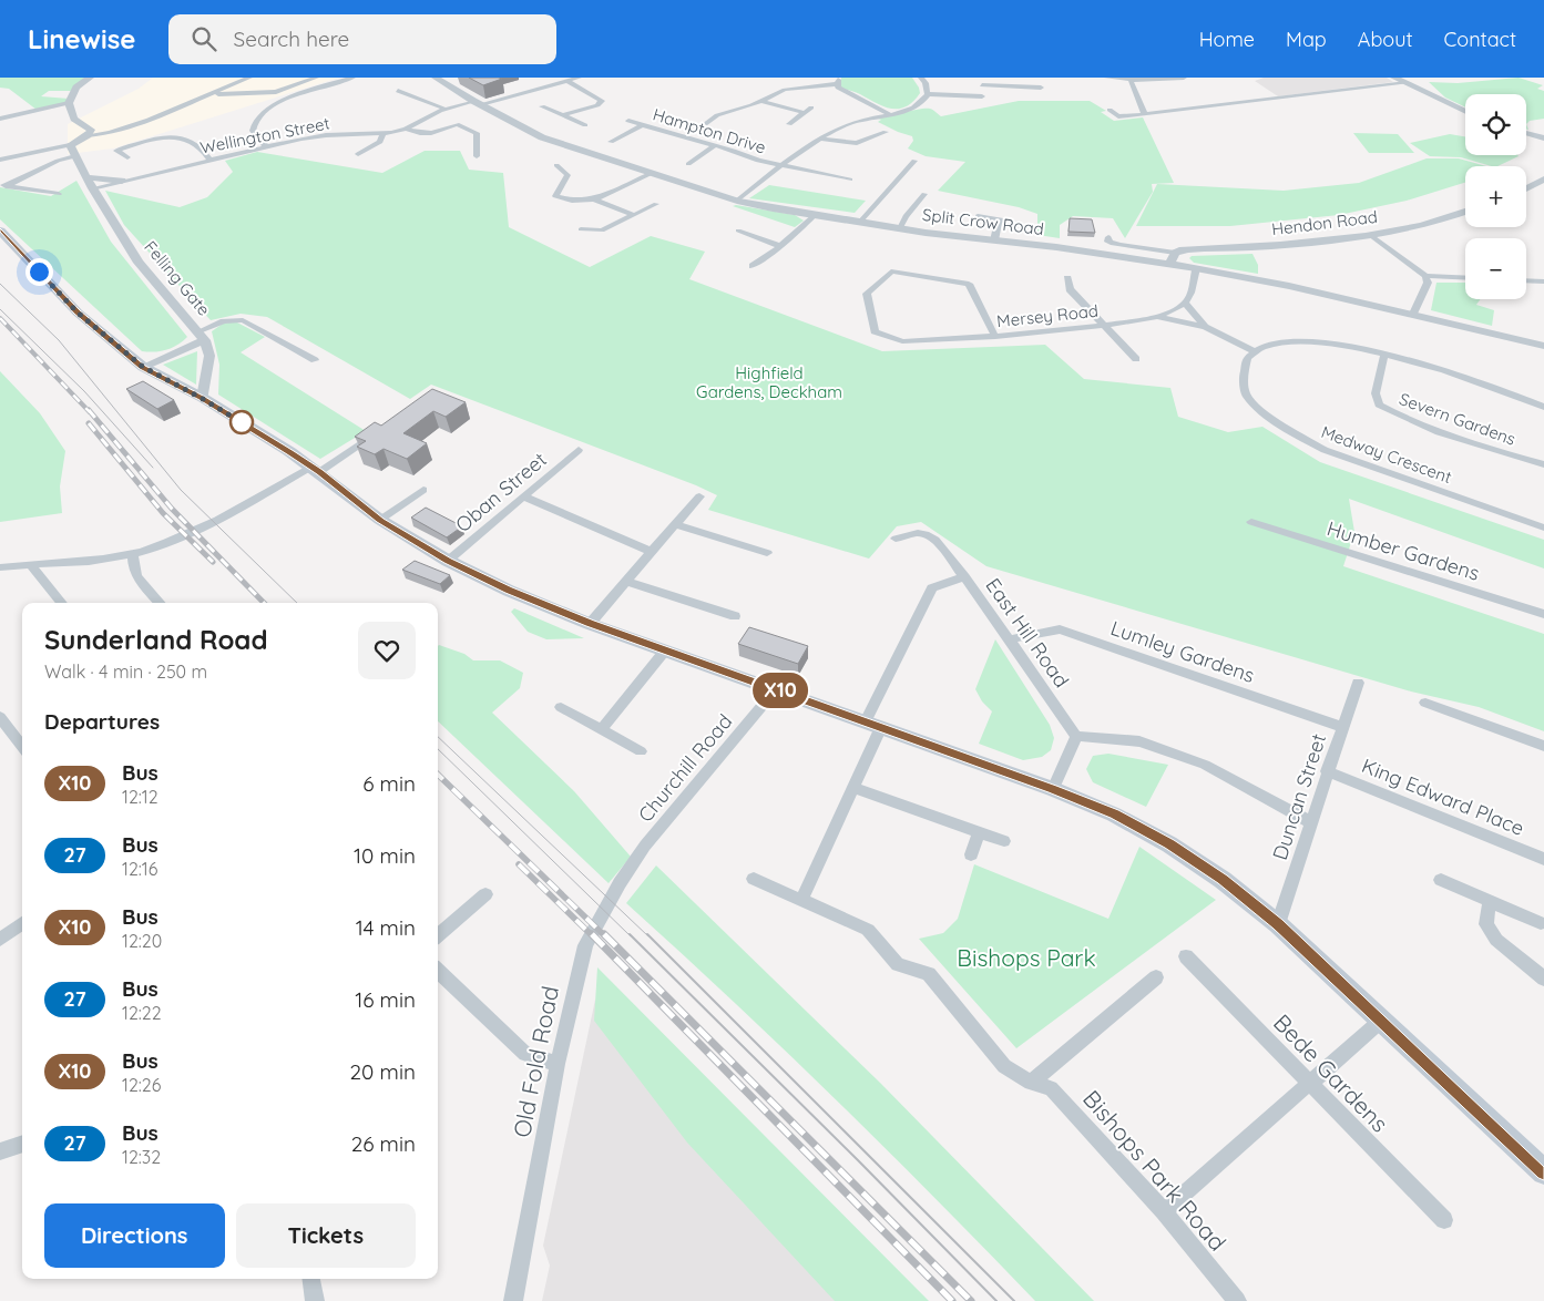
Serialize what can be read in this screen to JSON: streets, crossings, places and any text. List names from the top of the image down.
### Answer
{
  "streets": {
    "street": [
      "Hampton Drive",
      "Wellington Street",
      "Split Crow Road",
      "Hendon Road",
      "Felling Gate",
      "Mersey Road",
      "Severn Gardens",
      "Medway Crescent",
      "Oban Street",
      "Humber Gardens",
      "East Hill Road",
      "Lumley Gardens",
      "Churchill Road",
      "Duncan Street",
      "King Edward Place",
      "Old Fold Road",
      "Bede Gardens",
      "Bishops Park Road"
    ]
  },
  "crossings": [
    ["Wellington Street", "Split Crow Road"],
    ["East Hill Road", "Lumley Gardens"],
    ["Lumley Gardens", "Duncan Street"],
    ["Churchill Road", "Old Fold Road"],
    ["Duncan Street", "King Edward Place"]
  ],
  "parks": ["Highfield Gardens, Deckham", "Bishops Park"],
  "lines": ["bus line X10"],
  "page": {
    "header": "Linewise",
    "search": "Search here",
    "nav": [
      "Home",
      "Map",
      "About",
      "Contact"
    ],
    "on_map": "X10",
    "map_buttons": ["+", "−"],
    "heading": [
      ["Sunderland Road", "Walk · 4 min · 250 m"],
      "Departures"
    ],
    "list": [
      {
        "mark": "X10",
        "name": "Bus",
        "note": "12:12",
        "value": "6 min"
      },
      {
        "mark": "27",
        "name": "Bus",
        "note": "12:16",
        "value": "10 min"
      },
      {
        "mark": "X10",
        "name": "Bus",
        "note": "12:20",
        "value": "14 min"
      },
      {
        "mark": "27",
        "name": "Bus",
        "note": "12:22",
        "value": "16 min"
      },
      {
        "mark": "X10",
        "name": "Bus",
        "note": "12:26",
        "value": "20 min"
      },
      {
        "mark": "27",
        "name": "Bus",
        "note": "12:32",
        "value": "26 min"
      }
    ],
    "buttons": ["Directions", "Tickets"]
  }
}
